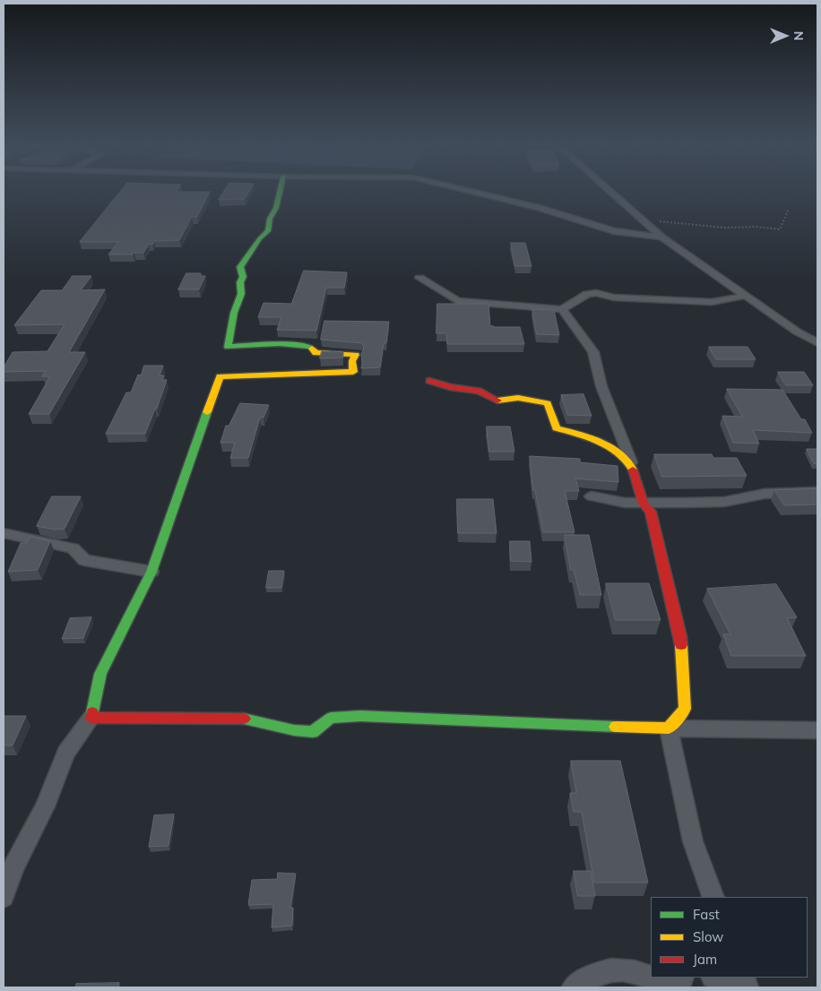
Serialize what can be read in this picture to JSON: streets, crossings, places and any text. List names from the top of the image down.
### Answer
{
  "legend": ["Fast", "Slow", "Jam"],
  "north": "right"
}
